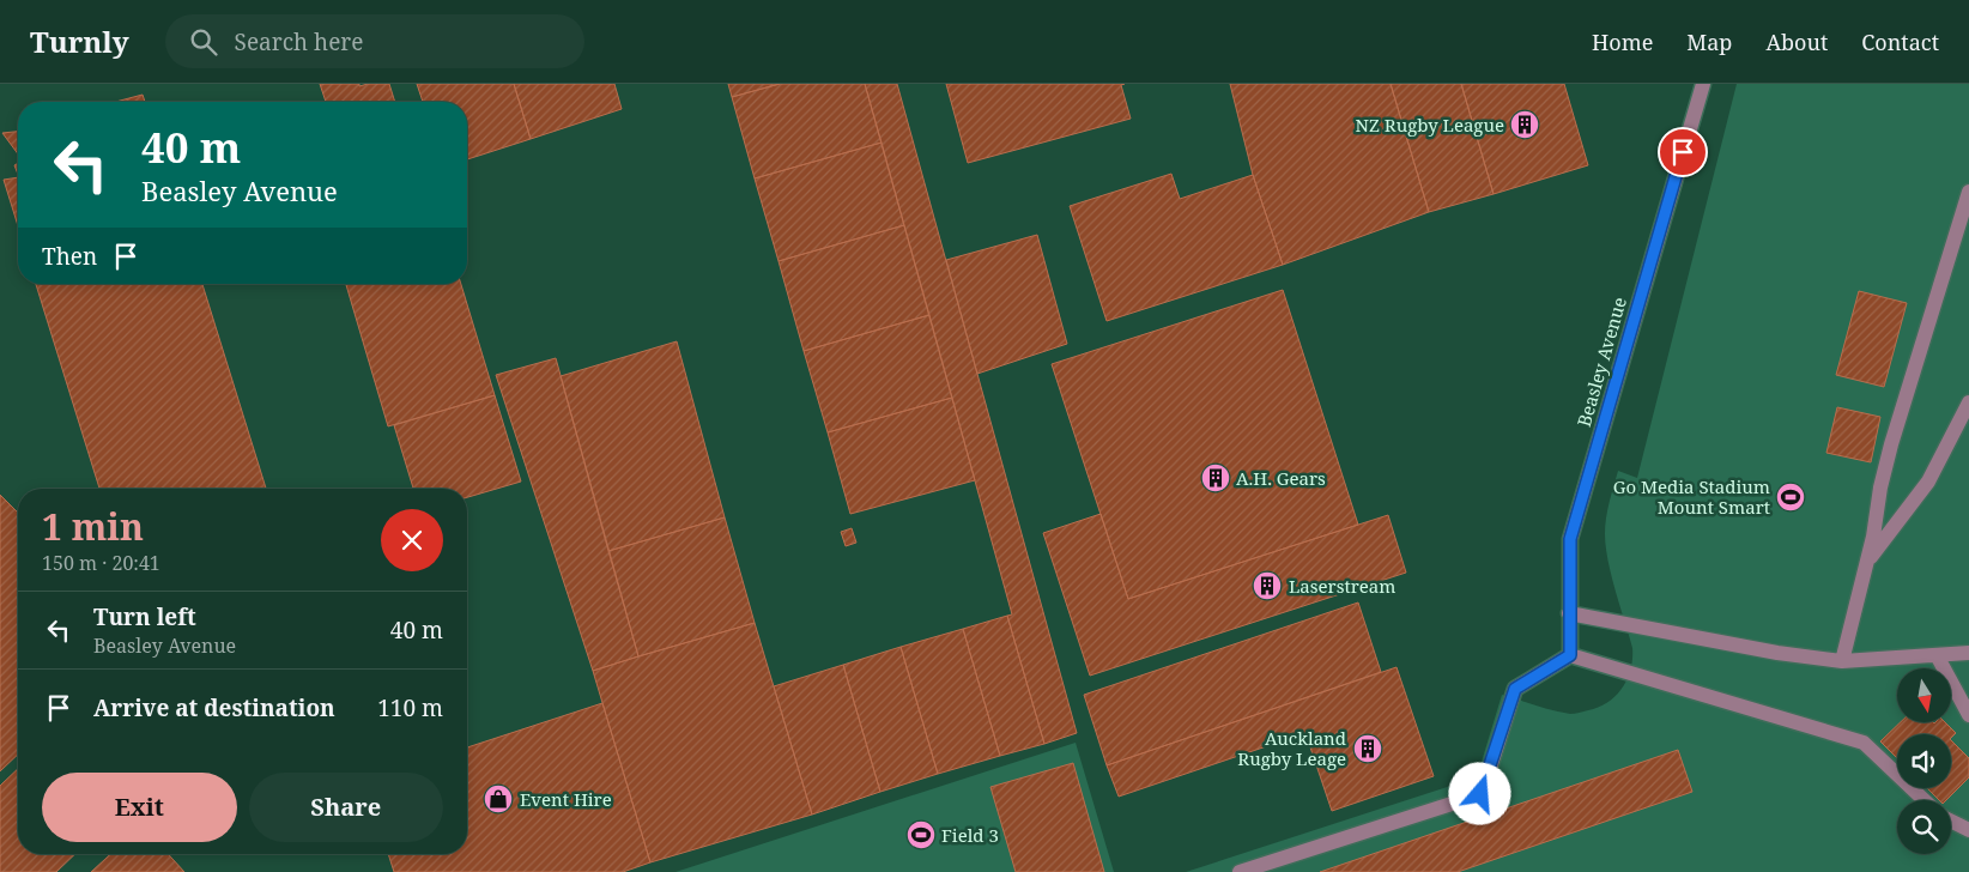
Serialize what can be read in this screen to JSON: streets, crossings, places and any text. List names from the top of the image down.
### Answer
{
  "streets": {
    "street": ["Beasley Avenue"]
  },
  "places": {
    "building": [
      "NZ Rugby League",
      "A.H. Gears",
      "Laserstream",
      "Auckland Rugby Leage"
    ],
    "sports": ["Go Media Stadium Mount Smart", "Field 3"],
    "shop": ["Event Hire"]
  },
  "north": "bottom",
  "page": {
    "header": "Turnly",
    "search": "Search here",
    "nav": [
      "Home",
      "Map",
      "About",
      "Contact"
    ],
    "turn": ["40 m", "Beasley Avenue"],
    "then": "Then",
    "heading": ["1 min", "150 m · 20:41"],
    "list": [
      {
        "name": "Turn left",
        "note": "Beasley Avenue",
        "value": "40 m"
      },
      {
        "name": "Arrive at destination",
        "value": "110 m"
      }
    ],
    "buttons": ["Exit", "Share"]
  }
}
